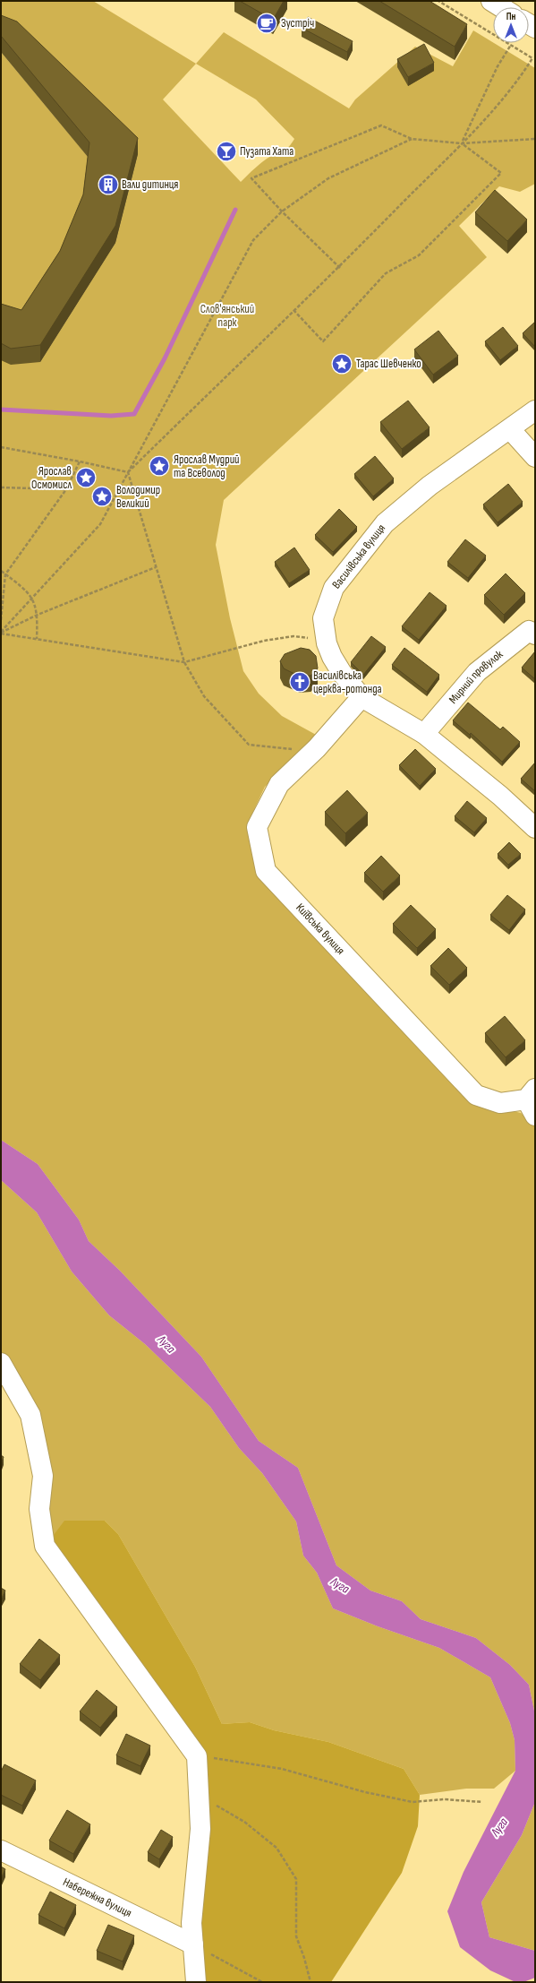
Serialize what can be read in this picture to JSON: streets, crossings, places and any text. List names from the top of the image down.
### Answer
{
  "streets": {
    "street": [
      "Василівська вулиця",
      "Мирний провулок",
      "Київська вулиця",
      "Набережна вулиця"
    ]
  },
  "crossings": [
    ["Василівська вулиця", "Мирний провулок"],
    ["Василівська вулиця", "Київська вулиця"]
  ],
  "water": ["Луга"],
  "parks": ["Слов'янський парк"],
  "places": {
    "cafe": ["Зустріч"],
    "bar": ["Пузата Хата"],
    "building": ["Вали дитинця"],
    "place": [
      "Тарас Шевченко",
      "Ярослав Мудрий та Всеволод",
      "Ярослав Осмомисл",
      "Володимир Великий"
    ],
    "church": ["Василівська церква-ротонда"]
  },
  "north": "top"
}
